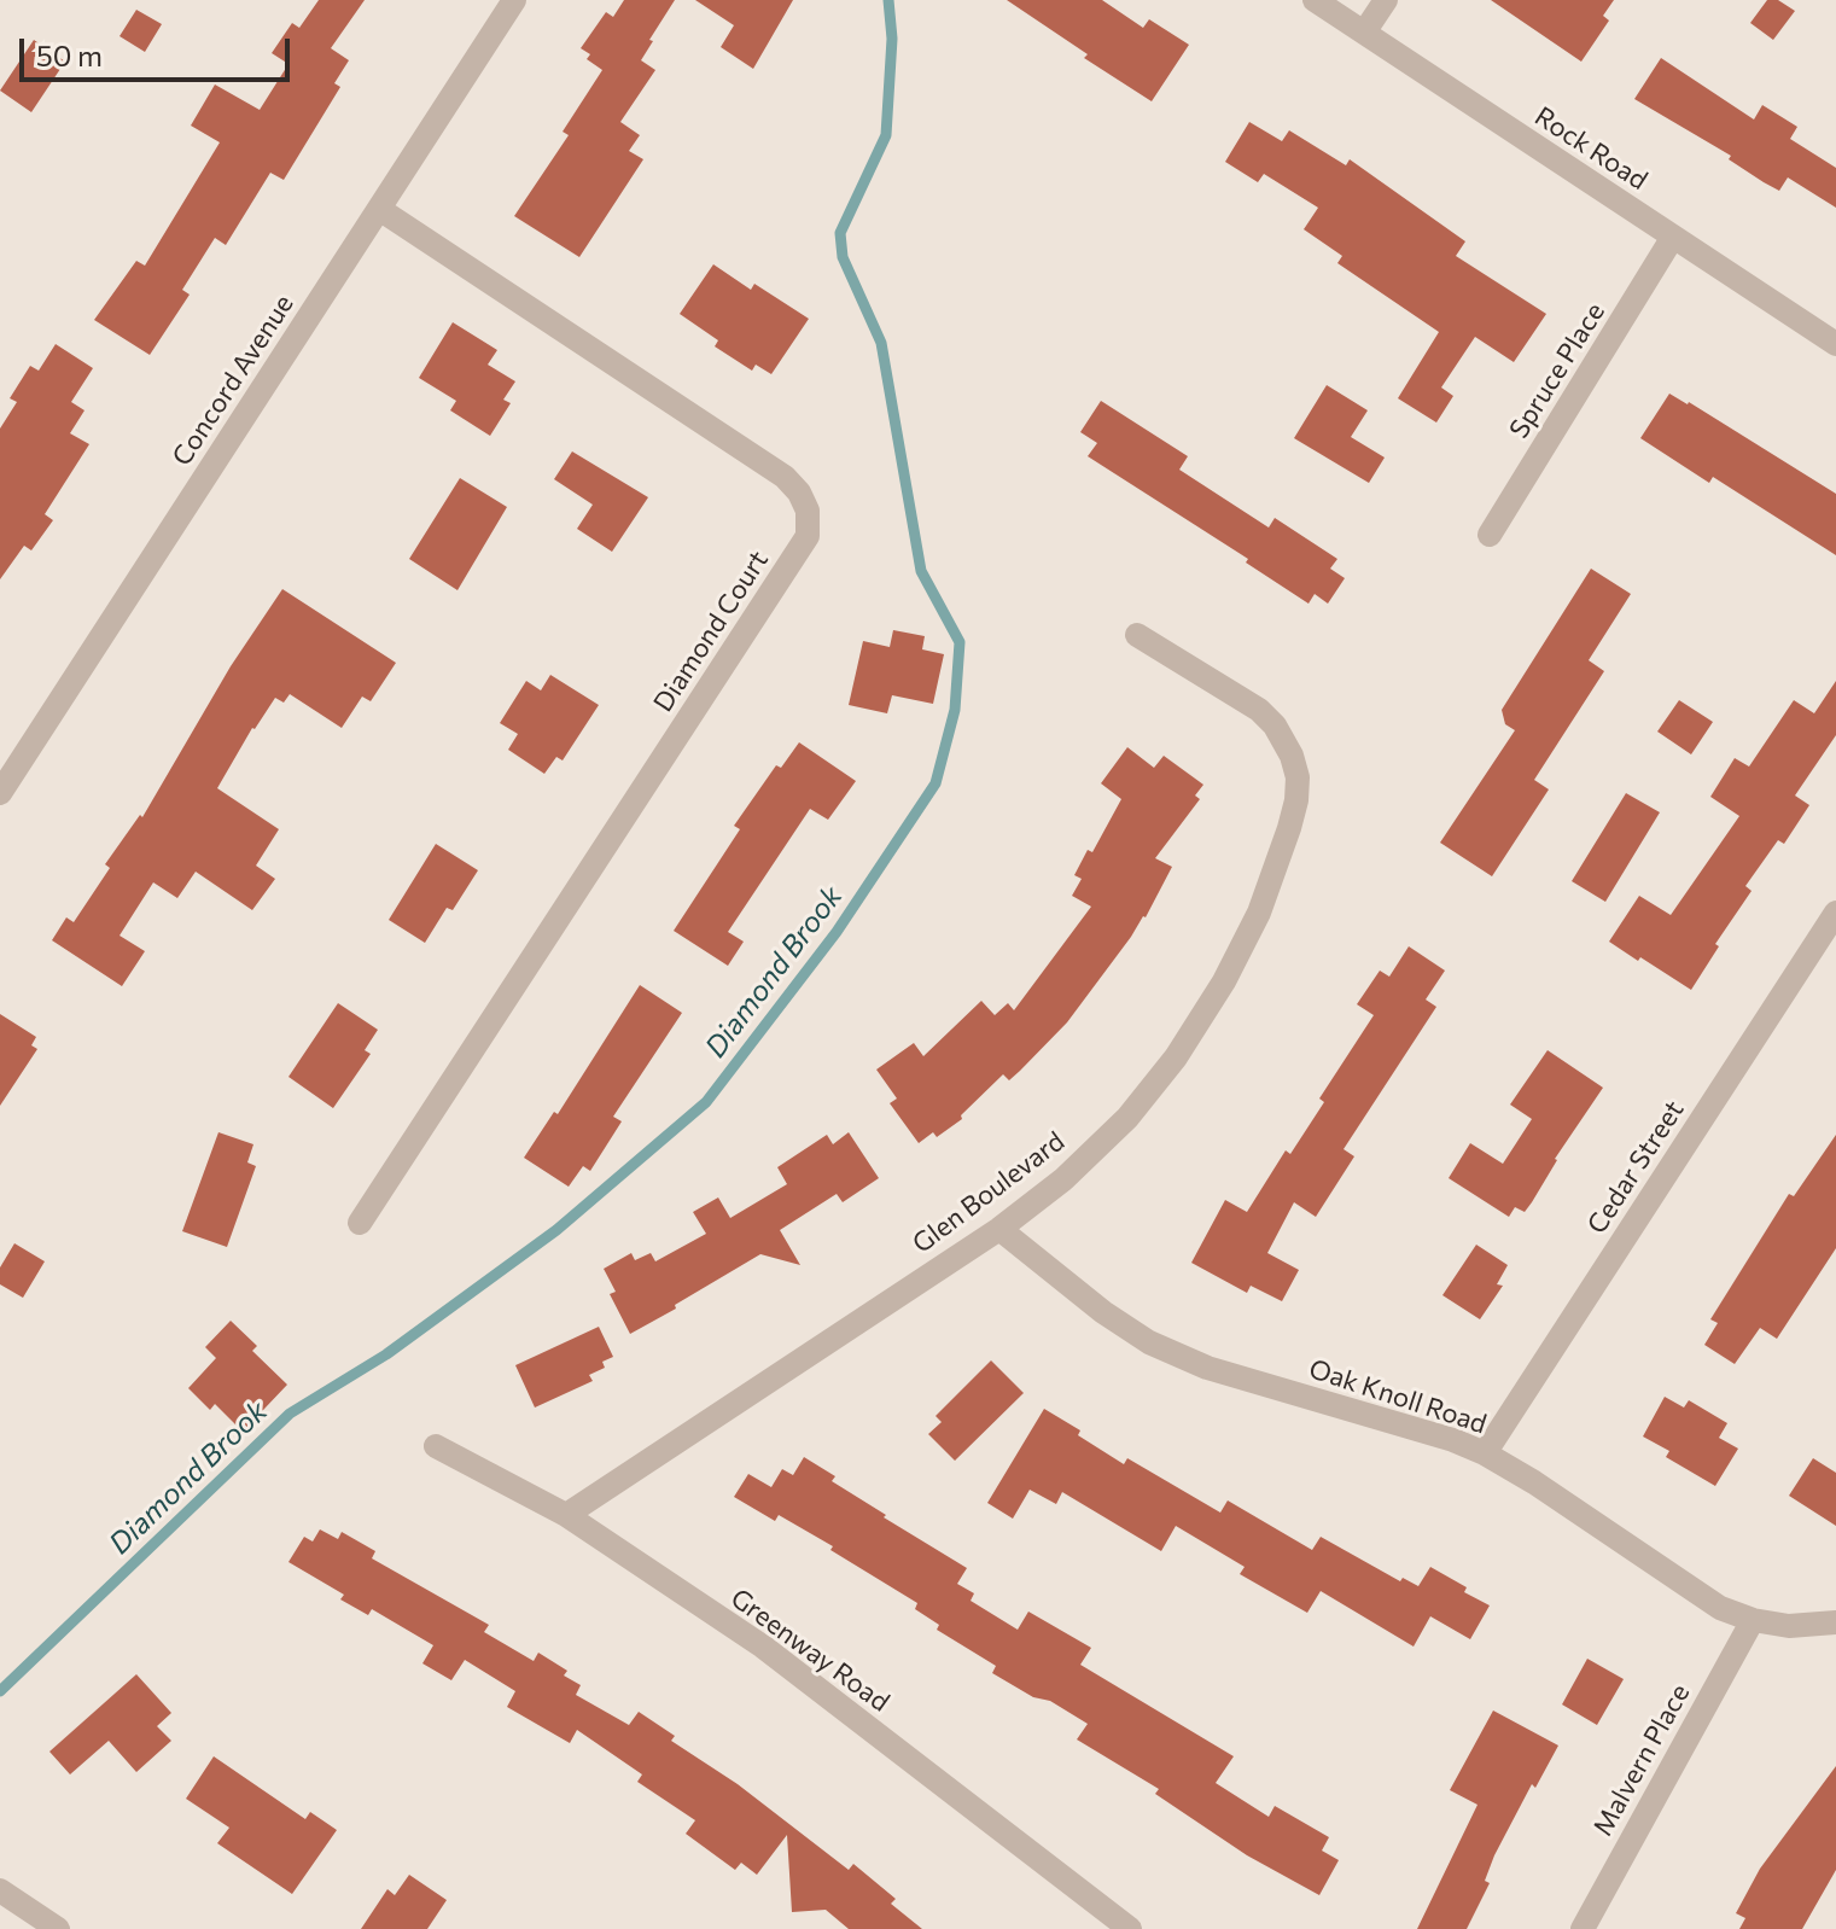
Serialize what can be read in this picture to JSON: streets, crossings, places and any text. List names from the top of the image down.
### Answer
{
  "streets": {
    "street": [
      "Rock Road",
      "Spruce Place",
      "Concord Avenue",
      "Diamond Court",
      "Cedar Street",
      "Glen Boulevard",
      "Oak Knoll Road",
      "Greenway Road",
      "Malvern Place"
    ]
  },
  "crossings": [
    ["Rock Road", "Spruce Place"],
    ["Concord Avenue", "Diamond Court"],
    ["Cedar Street", "Oak Knoll Road"],
    ["Glen Boulevard", "Oak Knoll Road"],
    ["Glen Boulevard", "Greenway Road"],
    ["Oak Knoll Road", "Malvern Place"]
  ],
  "water": ["Diamond Brook"],
  "scale_bar": "50 m"
}
